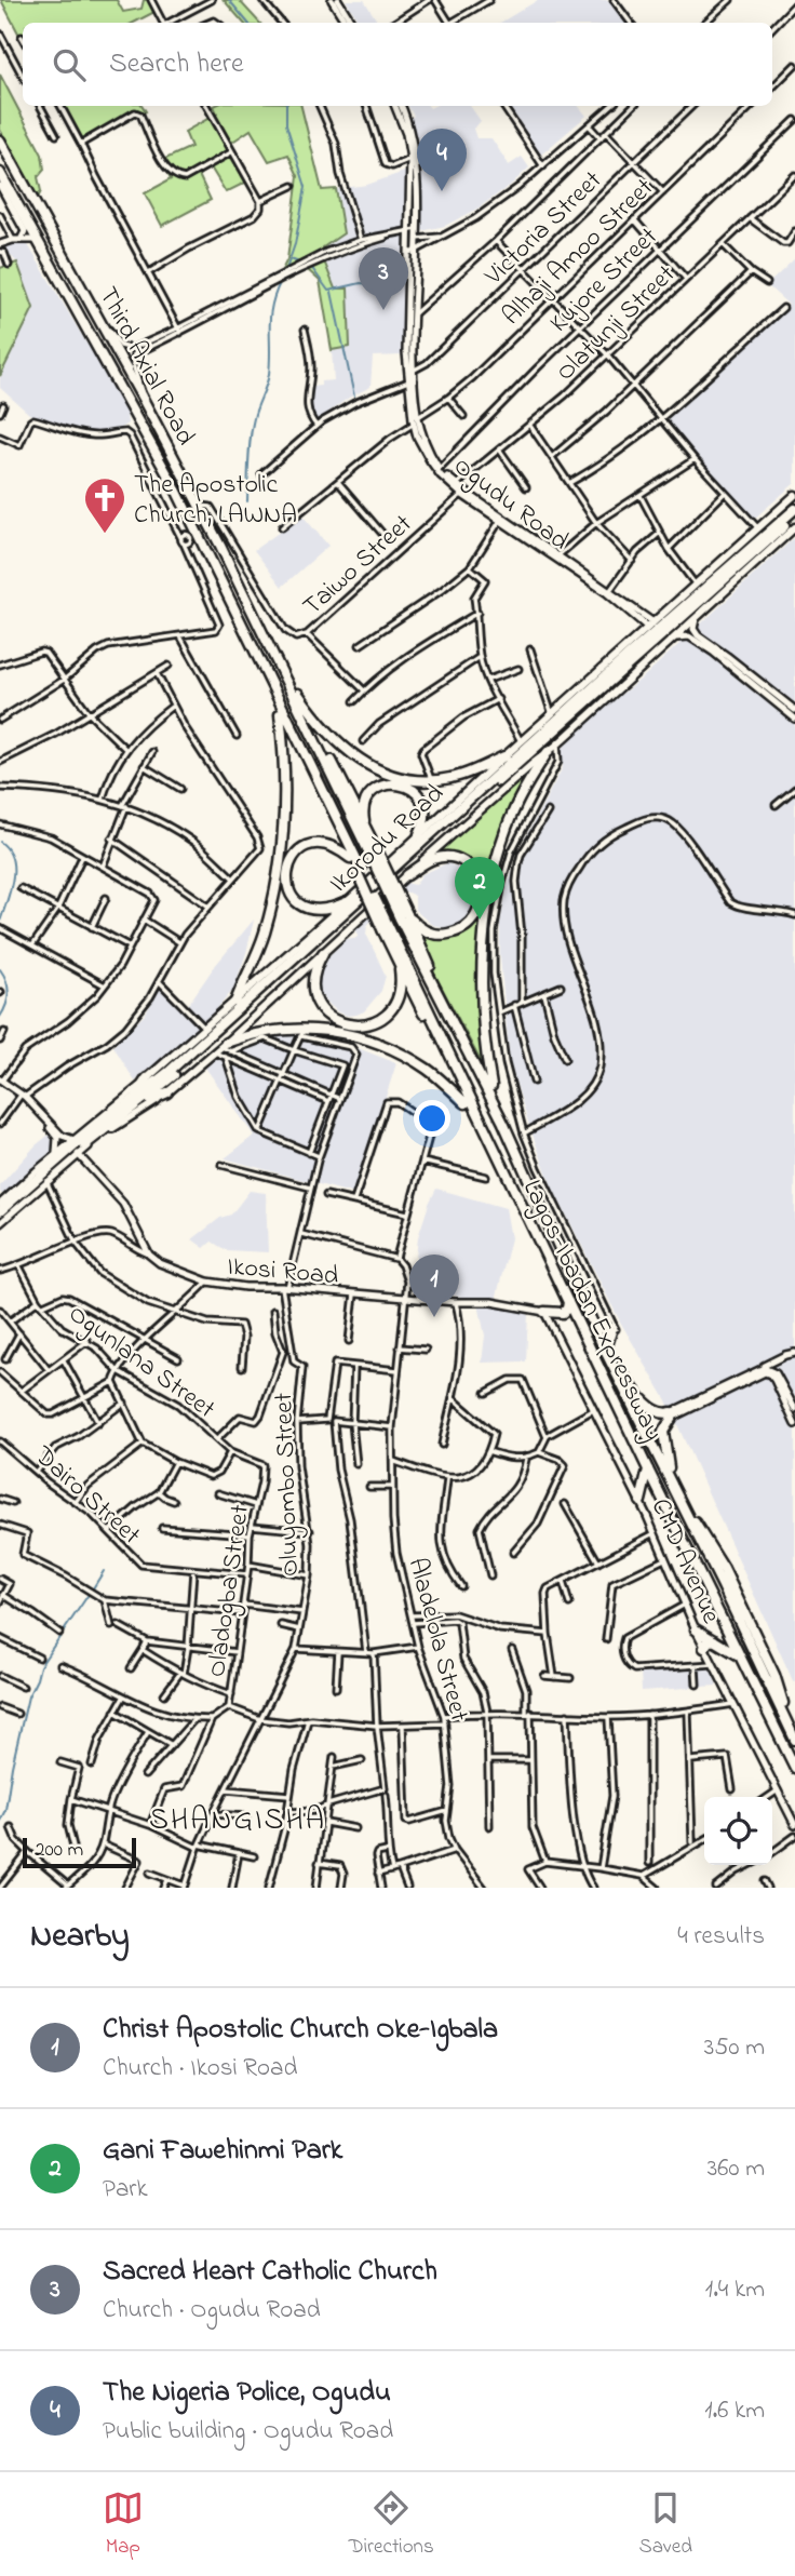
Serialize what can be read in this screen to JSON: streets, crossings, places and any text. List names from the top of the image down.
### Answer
{
  "streets": {
    "highway": ["Third Axial Road", "Ikorodu Road", "Lagos-Ibadan Expressway"],
    "street": [
      "Victoria Street",
      "Alhaji Amoo Street",
      "Kujore Street",
      "Olatunji Street",
      "Ogudu Road",
      "Taiwo Street",
      "Ikosi Road",
      "Ogunlana Street",
      "Oluyombo Street",
      "Dairo Street",
      "CMD Avenue",
      "Oladogba Street",
      "Aladelola Street"
    ]
  },
  "crossings": [
    ["Victoria Street", "Ogudu Road"],
    ["Alhaji Amoo Street", "Ogudu Road"],
    ["Kujore Street", "Ogudu Road"],
    ["Olatunji Street", "Ogudu Road"],
    ["Third Axial Road", "Taiwo Street"],
    ["Third Axial Road", "Lagos-Ibadan Expressway"],
    ["Ogudu Road", "Taiwo Street"],
    ["Ogudu Road", "Ikorodu Road"],
    ["Ikosi Road", "Oluyombo Street"],
    ["Ikosi Road", "CMD Avenue"],
    ["Ikosi Road", "Aladelola Street"],
    ["Ogunlana Street", "Oladogba Street"],
    ["Dairo Street", "Oladogba Street"]
  ],
  "districts": ["SHANGISHA"],
  "places": {
    "church": ["The Apostolic Church, LAWNA"]
  },
  "scale_bar": "200 m",
  "page": {
    "search": "Search here",
    "pins": [
      "4",
      "3",
      "2",
      "1"
    ],
    "scale": "200 m",
    "heading": ["Nearby", "4 results"],
    "list": [
      {
        "mark": "1",
        "name": "Christ Apostolic Church Oke-Igbala",
        "note": "Church · Ikosi Road",
        "value": "350 m"
      },
      {
        "mark": "2",
        "name": "Gani Fawehinmi Park",
        "note": "Park",
        "value": "360 m"
      },
      {
        "mark": "3",
        "name": "Sacred Heart Catholic Church",
        "note": "Church · Ogudu Road",
        "value": "1.4 km"
      },
      {
        "mark": "4",
        "name": "The Nigeria Police, Ogudu",
        "note": "Public building · Ogudu Road",
        "value": "1.6 km"
      }
    ],
    "nav": ["Map", "Directions", "Saved"]
  }
}
